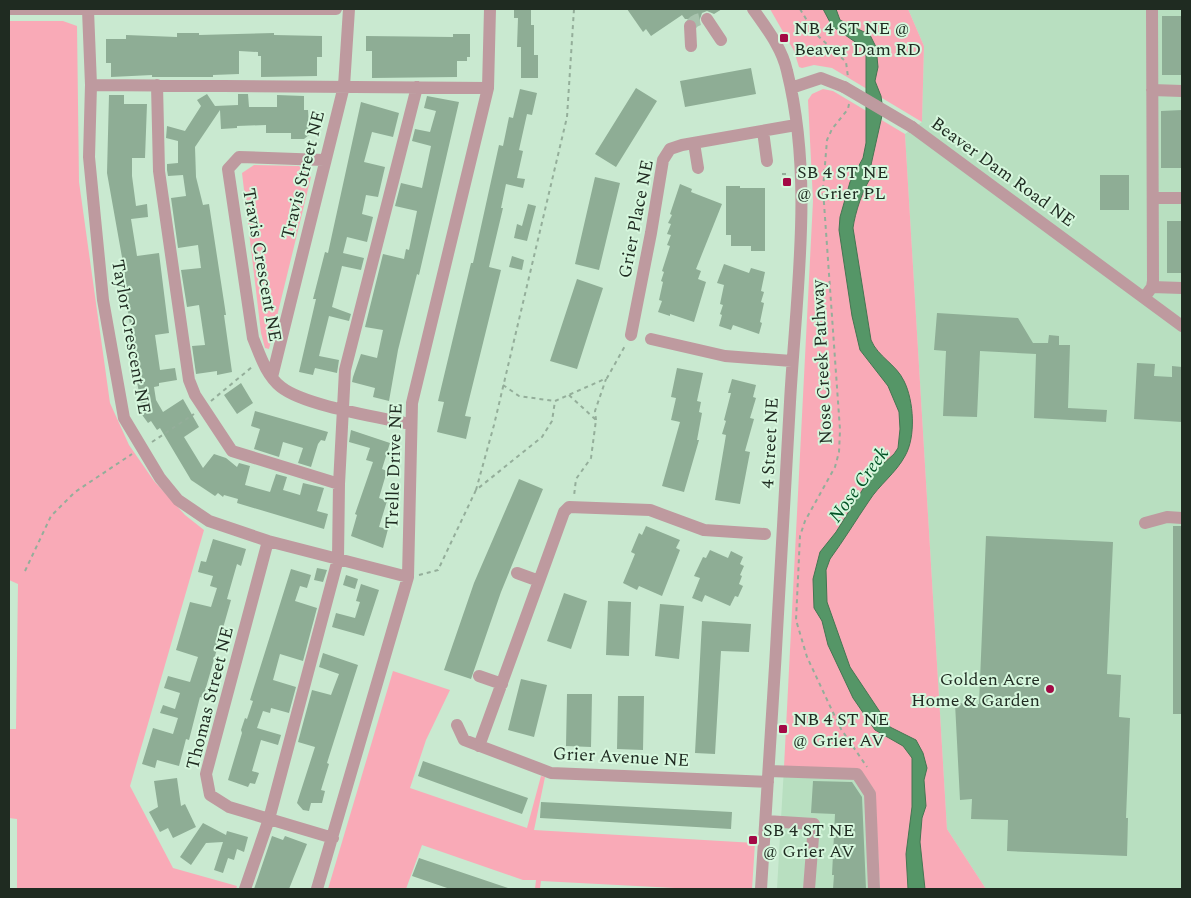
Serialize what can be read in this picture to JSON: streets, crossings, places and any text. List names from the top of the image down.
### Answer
{
  "streets": {
    "street": [
      "Beaver Dam Road NE",
      "Travis Street NE",
      "Grier Place NE",
      "Travis Crescent NE",
      "Taylor Crescent NE",
      "4 Street NE",
      "Trelle Drive NE",
      "Thomas Street NE",
      "Grier Avenue NE"
    ],
    "path": ["Nose Creek Pathway"]
  },
  "crossings": [
    ["Beaver Dam Road NE", "4 Street NE"],
    ["Travis Street NE", "Travis Crescent NE"],
    ["Grier Place NE", "4 Street NE"],
    ["Travis Crescent NE", "Trelle Drive NE"],
    ["Taylor Crescent NE", "Trelle Drive NE"],
    ["Taylor Crescent NE", "Thomas Street NE"],
    ["4 Street NE", "Grier Avenue NE"],
    ["Trelle Drive NE", "Thomas Street NE"]
  ],
  "water": ["Nose Creek"],
  "places": {
    "transit": [
      "NB 4 ST NE @ Beaver Dam RD",
      "SB 4 ST NE @ Grier PL",
      "NB 4 ST NE @ Grier AV",
      "SB 4 ST NE @ Grier AV"
    ],
    "other": ["Golden Acre Home & Garden"]
  }
}
